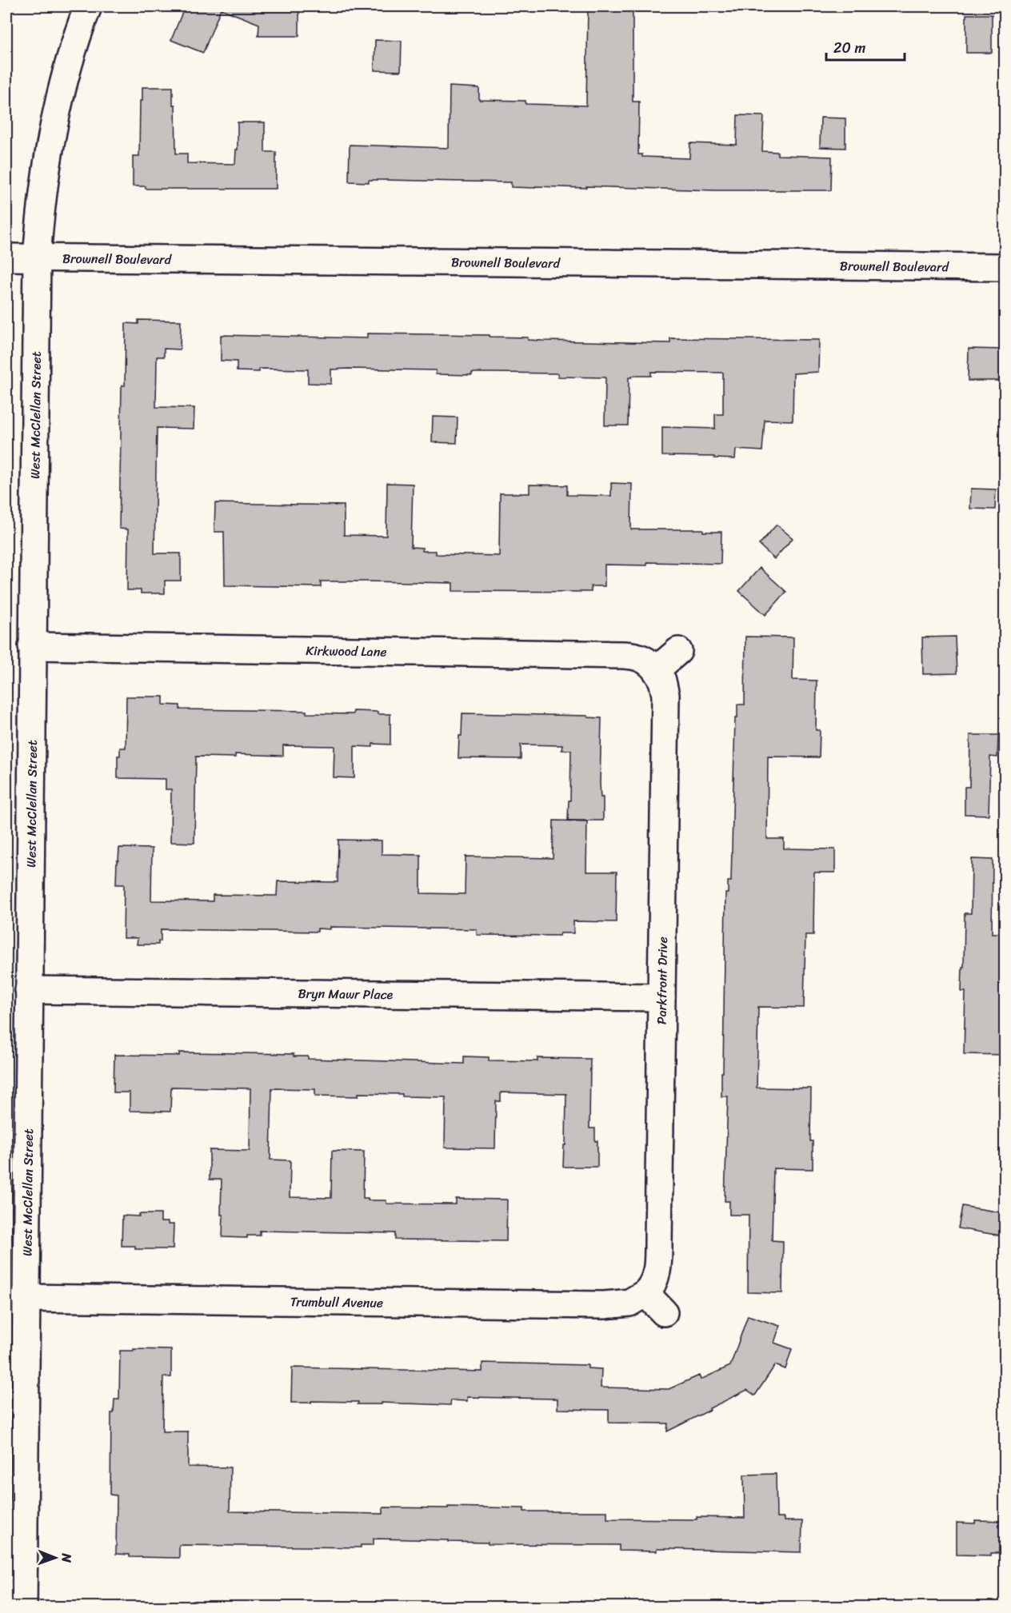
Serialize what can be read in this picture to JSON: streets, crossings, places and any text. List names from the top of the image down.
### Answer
{
  "streets": {
    "street": [
      "Brownell Boulevard",
      "West McClellan Street",
      "Kirkwood Lane",
      "Parkfront Drive",
      "Bryn Mawr Place",
      "Trumbull Avenue"
    ]
  },
  "crossings": [
    ["Brownell Boulevard", "West McClellan Street"],
    ["West McClellan Street", "Kirkwood Lane"],
    ["West McClellan Street", "Bryn Mawr Place"],
    ["West McClellan Street", "Trumbull Avenue"],
    ["Kirkwood Lane", "Parkfront Drive"],
    ["Parkfront Drive", "Bryn Mawr Place"],
    ["Parkfront Drive", "Trumbull Avenue"]
  ],
  "scale_bar": "20 m",
  "north": "right"
}
